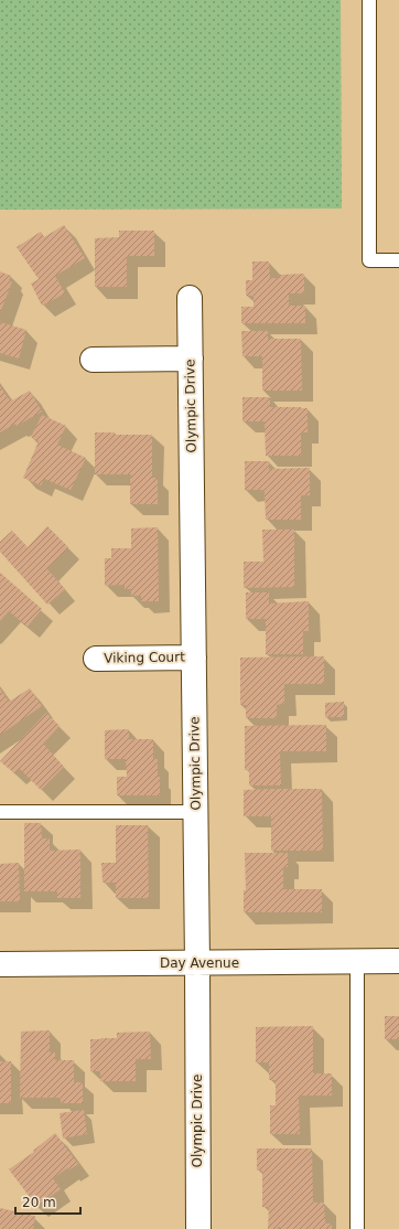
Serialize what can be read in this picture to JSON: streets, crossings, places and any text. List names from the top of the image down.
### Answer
{
  "streets": {
    "street": ["Olympic Drive", "Viking Court", "Day Avenue"]
  },
  "crossings": [
    ["Olympic Drive", "Viking Court"],
    ["Olympic Drive", "Day Avenue"]
  ],
  "scale_bar": "20 m"
}
